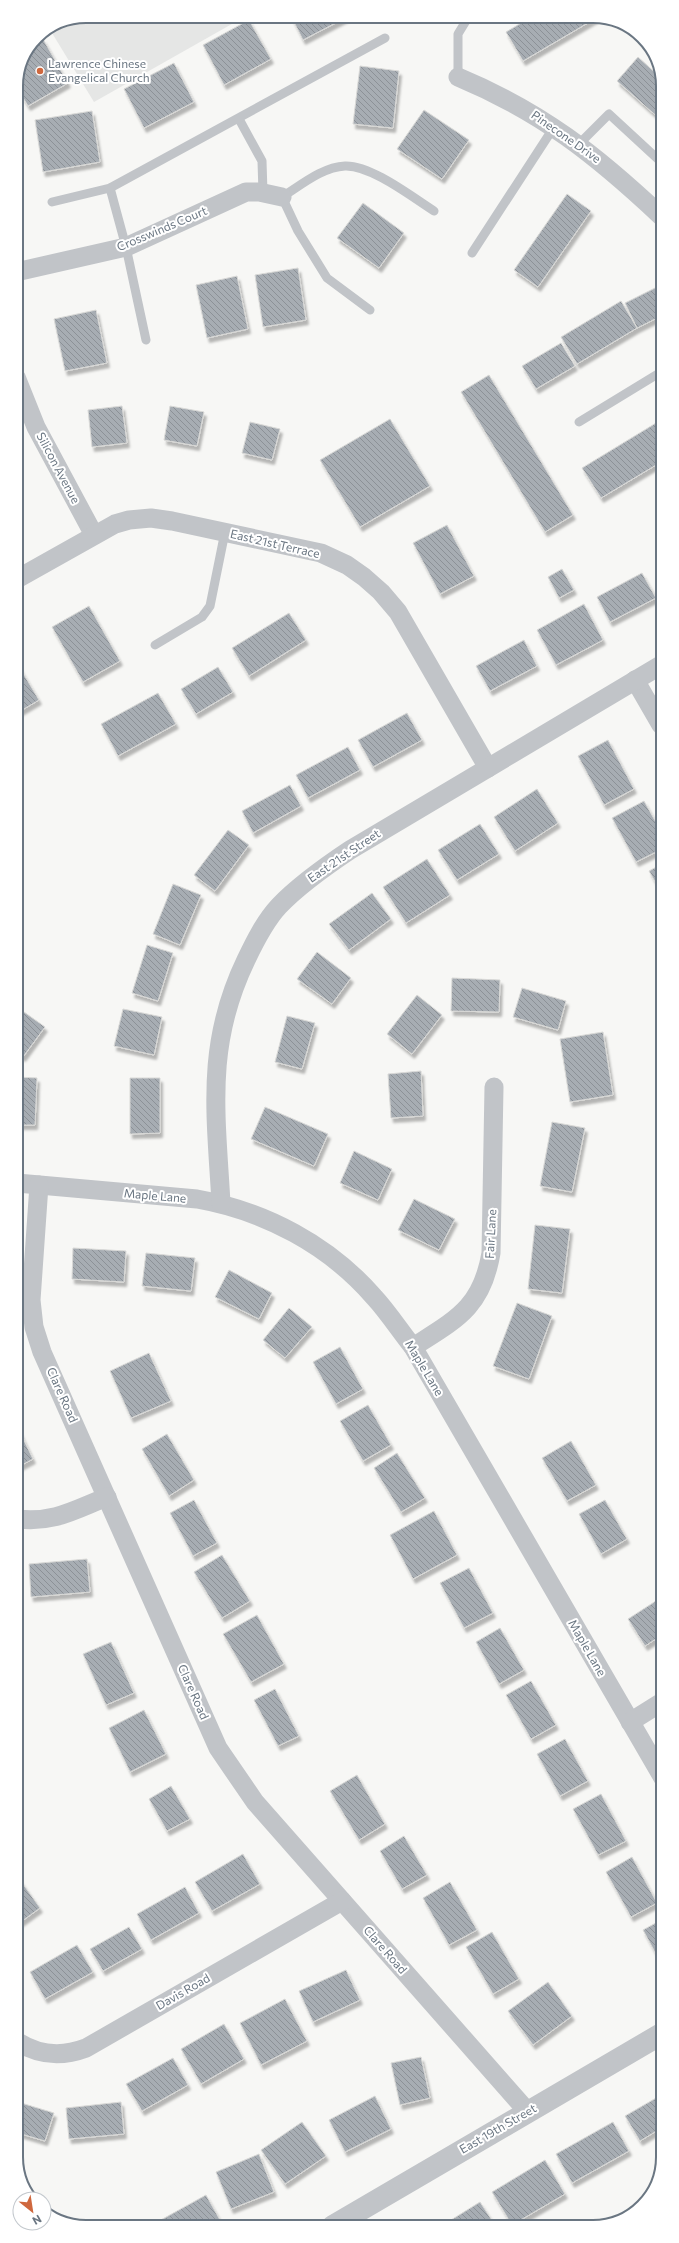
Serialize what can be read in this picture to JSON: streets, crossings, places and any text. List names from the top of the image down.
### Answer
{
  "streets": {
    "street": [
      "Pinecone Drive",
      "Crosswinds Court",
      "Silicon Avenue",
      "East 21st Terrace",
      "East 21st Street",
      "Maple Lane",
      "Fair Lane",
      "Clare Road",
      "Davis Road",
      "East 19th Street"
    ]
  },
  "crossings": [
    ["Silicon Avenue", "East 21st Terrace"],
    ["East 21st Terrace", "East 21st Street"],
    ["East 21st Street", "Maple Lane"],
    ["Maple Lane", "Fair Lane"],
    ["Maple Lane", "Clare Road"],
    ["Clare Road", "Davis Road"],
    ["Clare Road", "East 19th Street"]
  ],
  "places": ["Lawrence Chinese Evangelical Church"],
  "north": "bottom right"
}
